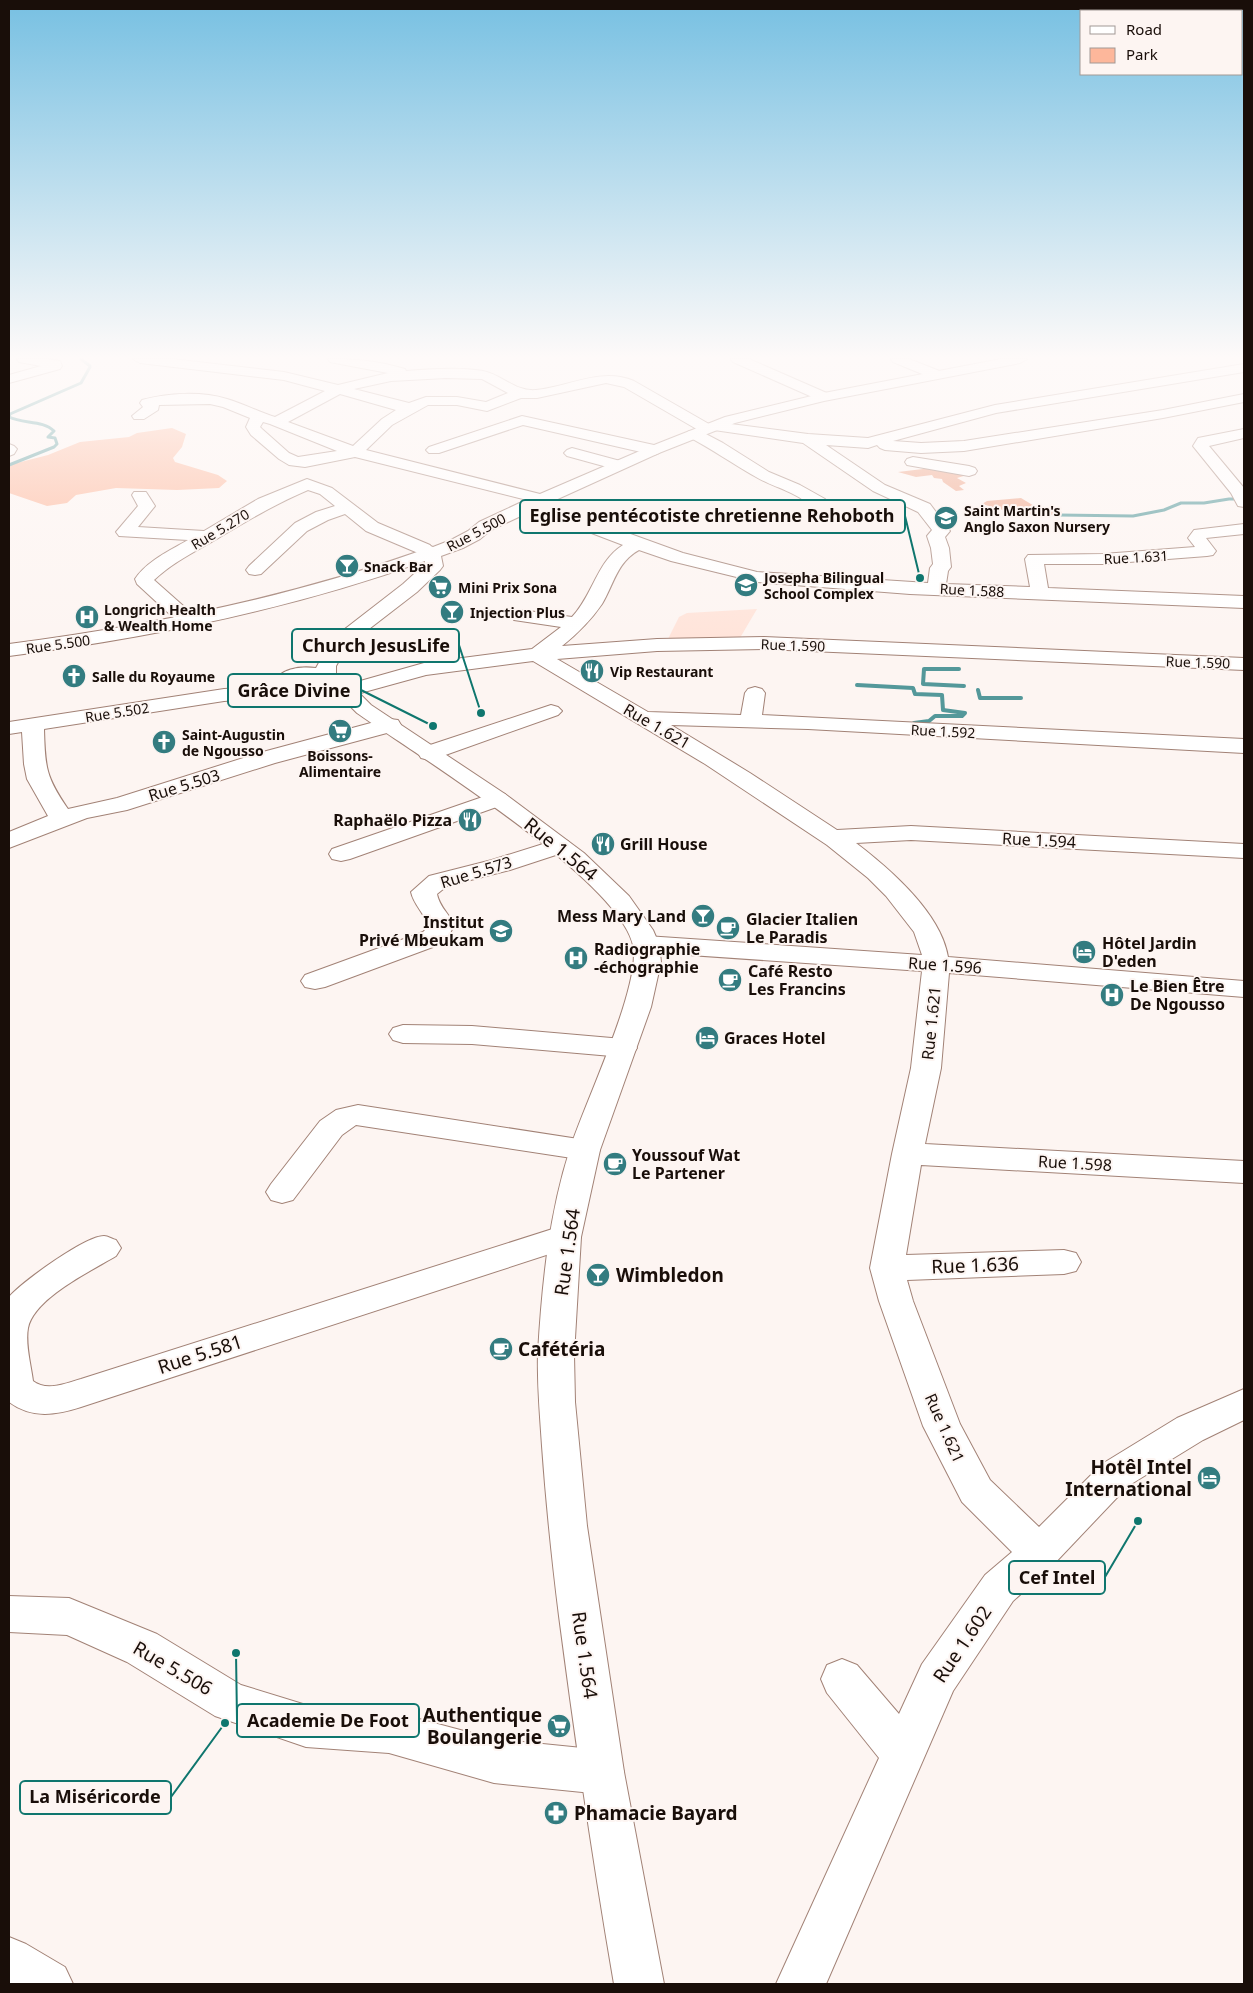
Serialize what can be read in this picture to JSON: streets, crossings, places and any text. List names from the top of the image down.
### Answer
{
  "streets": {
    "street": [
      "Rue 5.270",
      "Rue 5.500",
      "Rue 1.631",
      "Rue 1.588",
      "Rue 1.590",
      "Rue 5.502",
      "Rue 1.621",
      "Rue 1.592",
      "Rue 5.503",
      "Rue 1.594",
      "Rue 1.564",
      "Rue 5.573",
      "Rue 1.596",
      "Rue 1.598",
      "Rue 1.636",
      "Rue 5.581",
      "Rue 1.602",
      "Rue 5.506"
    ]
  },
  "crossings": [
    ["Rue 5.270", "Rue 5.500"],
    ["Rue 5.500", "Rue 1.588"],
    ["Rue 1.631", "Rue 1.588"],
    ["Rue 1.590", "Rue 1.621"],
    ["Rue 1.590", "Rue 5.503"],
    ["Rue 1.590", "Rue 1.564"],
    ["Rue 5.502", "Rue 1.564"],
    ["Rue 1.621", "Rue 1.592"],
    ["Rue 1.621", "Rue 1.594"],
    ["Rue 1.621", "Rue 1.596"],
    ["Rue 1.621", "Rue 1.598"],
    ["Rue 1.621", "Rue 1.636"],
    ["Rue 1.621", "Rue 1.602"],
    ["Rue 5.503", "Rue 1.564"],
    ["Rue 1.564", "Rue 5.573"],
    ["Rue 1.564", "Rue 1.596"],
    ["Rue 1.564", "Rue 5.581"],
    ["Rue 1.564", "Rue 5.506"]
  ],
  "places": {
    "school or university": ["Saint Martin's Anglo Saxon Nursery", "Josepha Bilingual School Complex", "Institut Privé Mbeukam"],
    "bar": [
      "Snack Bar",
      "Injection Plus",
      "Mess Mary Land",
      "Wimbledon"
    ],
    "other": [
      "Eglise pentécotiste chretienne Rehoboth",
      "Church JesusLife",
      "Grâce Divine",
      "Cef Intel",
      "Academie De Foot",
      "La Miséricorde"
    ],
    "supermarket": ["Mini Prix Sona", "Boissons- Alimentaire", "Authentique Boulangerie"],
    "hospital": ["Longrich Health & Wealth Home", "Radiographie -échographie", "Le Bien Être De Ngousso"],
    "restaurant": ["Vip Restaurant", "Raphaëlo Pizza", "Grill House"],
    "church": ["Salle du Royaume", "Saint-Augustin de Ngousso"],
    "cafe": [
      "Glacier Italien Le Paradis",
      "Café Resto Les Francins",
      "Youssouf Wat Le Partener",
      "Cafétéria"
    ],
    "hotel": ["Hôtel Jardin D'eden", "Graces Hotel", "Hotêl Intel International"],
    "pharmacy": ["Phamacie Bayard"]
  },
  "legend": ["Road", "Park"]
}
